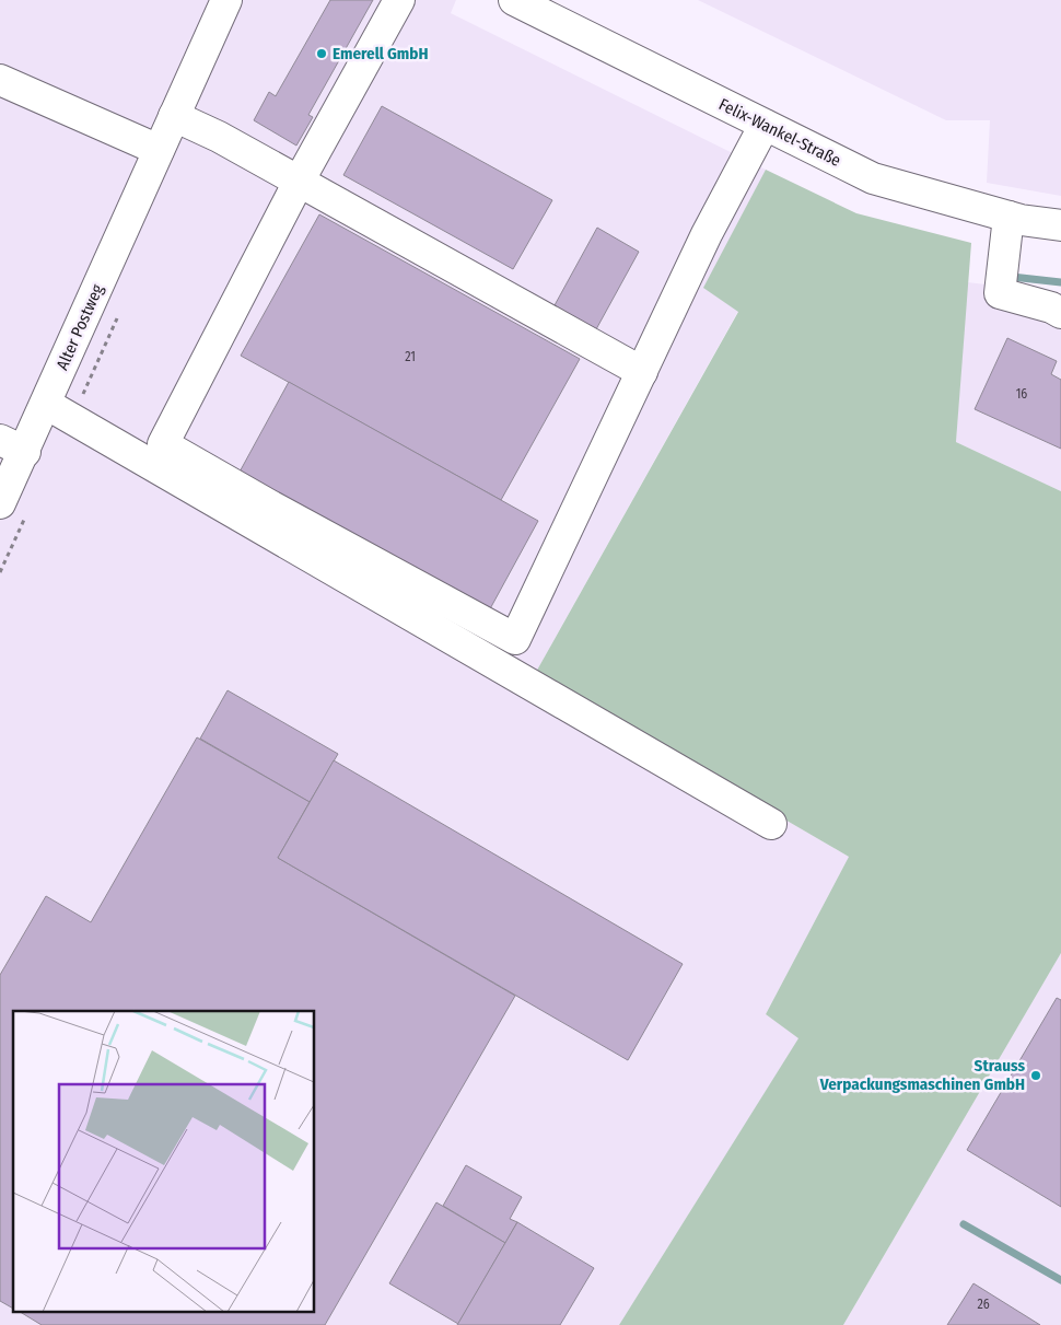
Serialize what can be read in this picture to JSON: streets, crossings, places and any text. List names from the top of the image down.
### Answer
{
  "streets": {
    "street": ["Felix-Wankel-Straße", "Alter Postweg"]
  },
  "places": ["Emerell GmbH", "Strauss Verpackungsmaschinen GmbH"],
  "house_numbers": ["21", "16", "26"]
}
